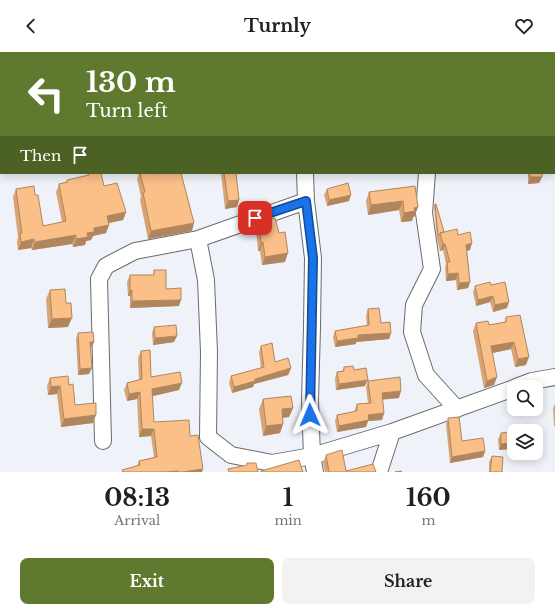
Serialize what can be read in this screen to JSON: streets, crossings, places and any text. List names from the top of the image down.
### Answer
{
  "page": {
    "header": "Turnly",
    "turn": ["130 m", "Turn left"],
    "then": "Then",
    "eta": [
      "08:13",
      "Arrival",
      "1",
      "min",
      "160",
      "m"
    ],
    "buttons": ["Exit", "Share"]
  }
}
